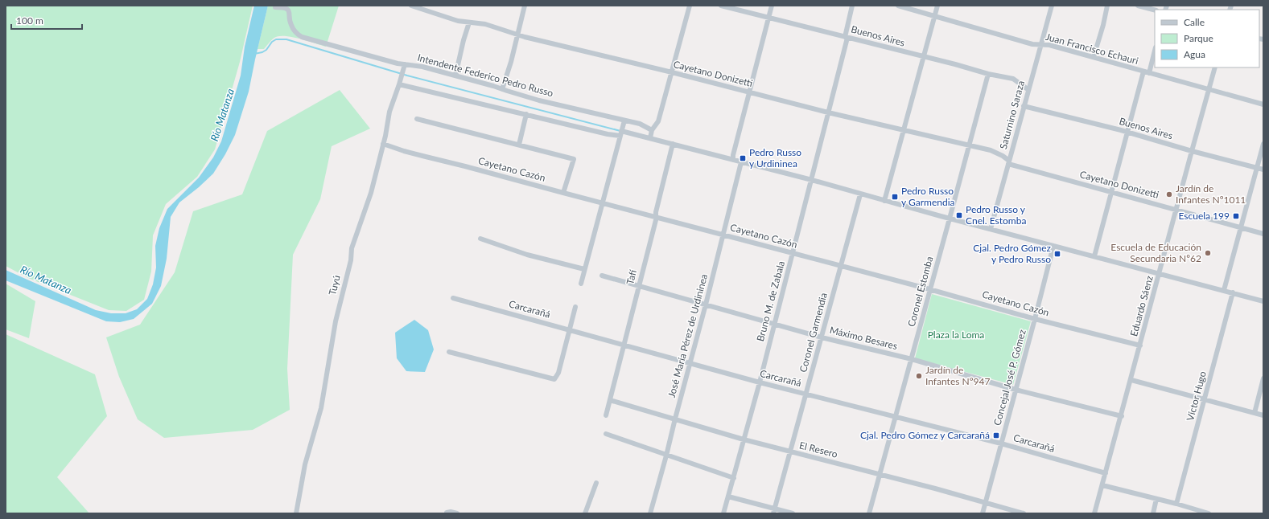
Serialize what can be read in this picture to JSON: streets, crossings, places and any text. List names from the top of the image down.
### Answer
{
  "streets": {
    "street": [
      "Buenos Aires",
      "Juan Francisco Echauri",
      "Cayetano Donizetti",
      "Intendente Federico Pedro Russo",
      "Saturnino Saraza",
      "Cayetano Cazón",
      "Tafí",
      "Tuyú",
      "Coronel Estomba",
      "Bruno M. de Zabala",
      "Eduardo Sáenz",
      "Carcarañá",
      "Coronel Garmendia",
      "José María Pérez de Urdininea",
      "Máximo Besares",
      "Concejal José P. Gómez",
      "Víctor Hugo",
      "El Resero"
    ]
  },
  "crossings": [
    ["Buenos Aires", "Saturnino Saraza"],
    ["Buenos Aires", "Coronel Estomba"],
    ["Buenos Aires", "Bruno M. de Zabala"],
    ["Buenos Aires", "Eduardo Sáenz"],
    ["Juan Francisco Echauri", "Saturnino Saraza"],
    ["Juan Francisco Echauri", "Eduardo Sáenz"],
    ["Cayetano Donizetti", "Saturnino Saraza"],
    ["Cayetano Donizetti", "Coronel Estomba"],
    ["Cayetano Donizetti", "Bruno M. de Zabala"],
    ["Cayetano Donizetti", "Eduardo Sáenz"],
    ["Intendente Federico Pedro Russo", "Tuyú"],
    ["Cayetano Cazón", "Tafí"],
    ["Cayetano Cazón", "Tuyú"],
    ["Cayetano Cazón", "Coronel Estomba"],
    ["Cayetano Cazón", "Bruno M. de Zabala"],
    ["Cayetano Cazón", "Eduardo Sáenz"],
    ["Cayetano Cazón", "Coronel Garmendia"],
    ["Cayetano Cazón", "José María Pérez de Urdininea"],
    ["Cayetano Cazón", "Concejal José P. Gómez"],
    ["Tafí", "Carcarañá"],
    ["Tafí", "Máximo Besares"],
    ["Tafí", "El Resero"],
    ["Coronel Estomba", "Carcarañá"],
    ["Coronel Estomba", "Máximo Besares"],
    ["Coronel Estomba", "El Resero"],
    ["Bruno M. de Zabala", "Carcarañá"],
    ["Bruno M. de Zabala", "Máximo Besares"],
    ["Bruno M. de Zabala", "El Resero"],
    ["Eduardo Sáenz", "Carcarañá"],
    ["Eduardo Sáenz", "Máximo Besares"],
    ["Carcarañá", "Coronel Garmendia"],
    ["Carcarañá", "José María Pérez de Urdininea"],
    ["Carcarañá", "Concejal José P. Gómez"],
    ["Coronel Garmendia", "Máximo Besares"],
    ["Coronel Garmendia", "El Resero"],
    ["José María Pérez de Urdininea", "Máximo Besares"],
    ["José María Pérez de Urdininea", "El Resero"],
    ["Máximo Besares", "Concejal José P. Gómez"],
    ["Concejal José P. Gómez", "El Resero"]
  ],
  "water": ["Río Matanza"],
  "parks": ["Plaza la Loma"],
  "places": {
    "transit": [
      "Pedro Russo y Urdininea",
      "Pedro Russo y Garmendia",
      "Pedro Russo y Cnel. Estomba",
      "Escuela 199",
      "Cjal. Pedro Gómez y Pedro Russo",
      "Cjal. Pedro Gómez y Carcarañá"
    ],
    "other": ["Jardín de Infantes Nº1011", "Escuela de Educación Secundaria Nº62", "Jardín de Infantes Nº947"]
  },
  "legend": ["Calle", "Parque", "Agua"],
  "scale_bar": "100 m"
}
